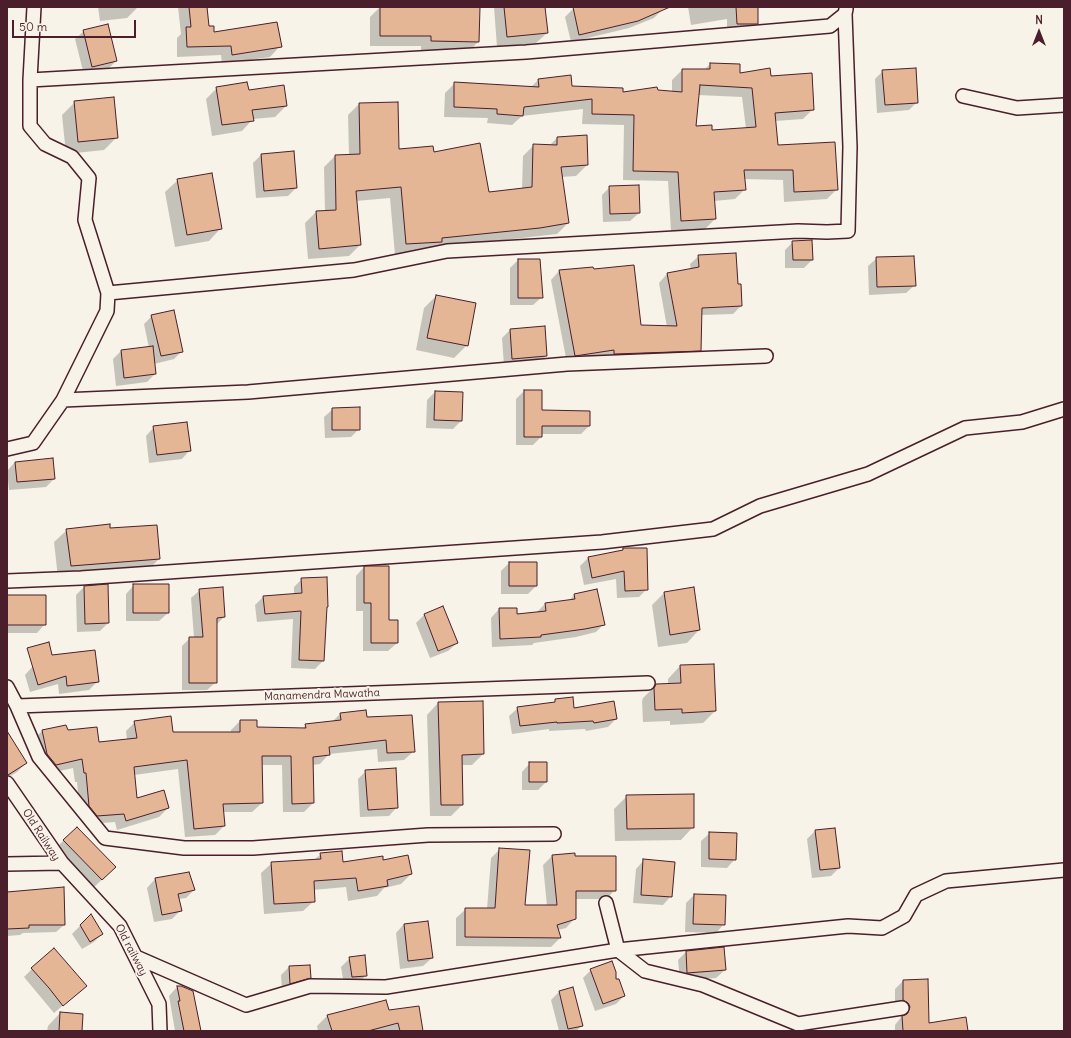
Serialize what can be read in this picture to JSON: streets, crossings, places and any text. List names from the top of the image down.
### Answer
{
  "streets": {
    "street": ["Manamendra Mawatha", "Old Railway", "Old railway"]
  },
  "crossings": [
    ["Old Railway", "Old railway"]
  ],
  "scale_bar": "50 m",
  "north": "top"
}
